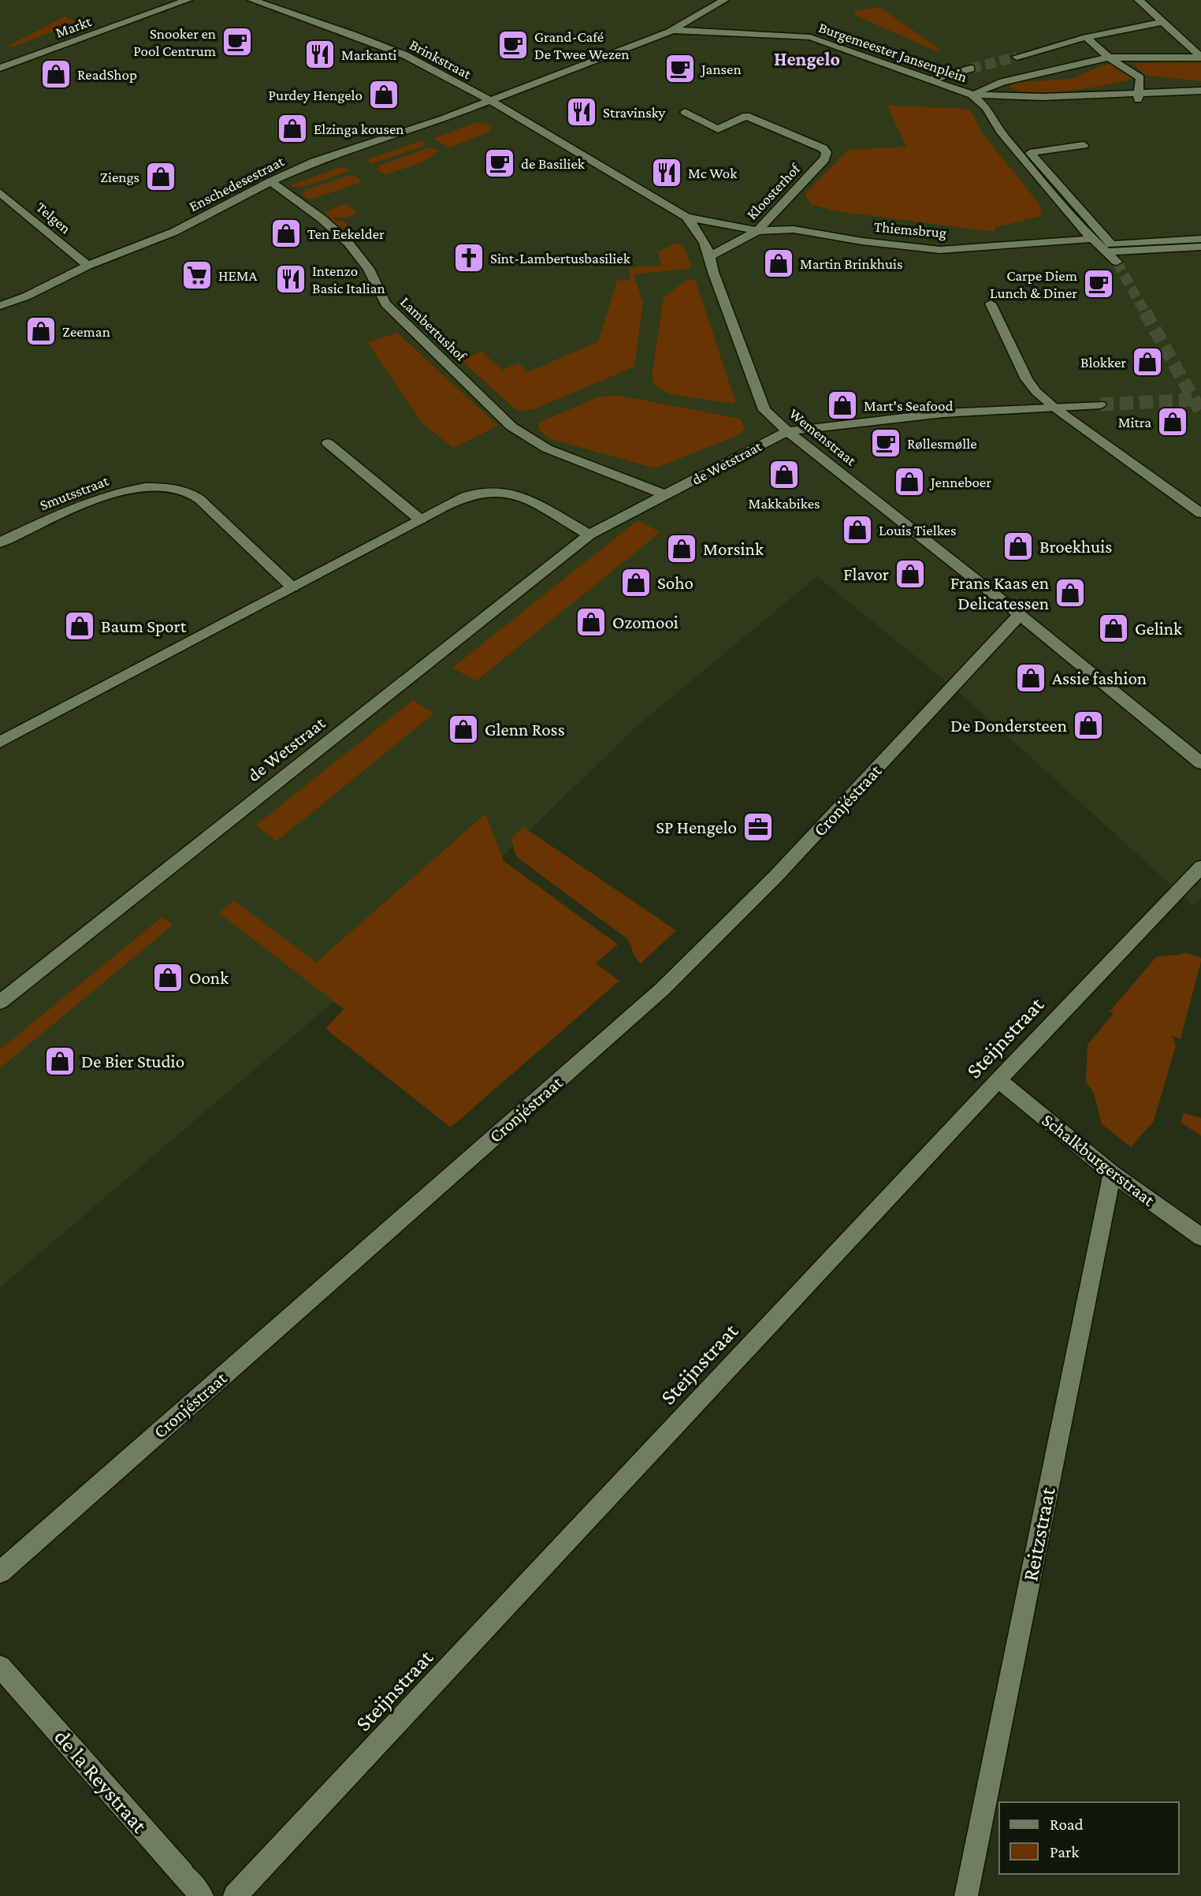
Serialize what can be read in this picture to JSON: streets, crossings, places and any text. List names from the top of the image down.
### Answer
{
  "streets": {
    "street": [
      "Markt",
      "Burgemeester Jansenplein",
      "Brinkstraat",
      "Enschedesestraat",
      "Kloosterhof",
      "Telgen",
      "Thiemsbrug",
      "Lambertushof",
      "Wemenstraat",
      "de Wetstraat",
      "Smutsstraat",
      "Cronjéstraat",
      "Steijnstraat",
      "Schalkburgerstraat",
      "Reitzstraat",
      "de la Reystraat"
    ]
  },
  "crossings": [
    ["Burgemeester Jansenplein", "Brinkstraat"],
    ["Burgemeester Jansenplein", "Enschedesestraat"],
    ["Burgemeester Jansenplein", "Wemenstraat"],
    ["Brinkstraat", "Enschedesestraat"],
    ["Brinkstraat", "Wemenstraat"],
    ["Enschedesestraat", "Telgen"],
    ["Enschedesestraat", "Lambertushof"],
    ["Enschedesestraat", "Wemenstraat"],
    ["Kloosterhof", "Thiemsbrug"],
    ["Kloosterhof", "Wemenstraat"],
    ["Lambertushof", "de Wetstraat"],
    ["Wemenstraat", "de Wetstraat"],
    ["Wemenstraat", "Cronjéstraat"],
    ["Steijnstraat", "Schalkburgerstraat"],
    ["Schalkburgerstraat", "Reitzstraat"]
  ],
  "districts": ["Hengelo"],
  "places": {
    "cafe": [
      "Snooker en Pool Centrum",
      "Grand-Café De Twee Wezen",
      "Jansen",
      "de Basiliek",
      "Carpe Diem Lunch & Diner",
      "Røllesmølle"
    ],
    "restaurant": [
      "Markanti",
      "Stravinsky",
      "Mc Wok",
      "Intenzo Basic Italian"
    ],
    "shop": [
      "ReadShop",
      "Purdey Hengelo",
      "Elzinga kousen",
      "Ziengs",
      "Ten Eekelder",
      "Martin Brinkhuis",
      "Zeeman",
      "Blokker",
      "Mart's Seafood",
      "Mitra",
      "Makkabikes",
      "Jenneboer",
      "Louis Tielkes",
      "Broekhuis",
      "Morsink",
      "Flavor",
      "Soho",
      "Frans Kaas en Delicatessen",
      "Ozomooi",
      "Baum Sport",
      "Gelink",
      "Assie fashion",
      "De Dondersteen",
      "Glenn Ross",
      "Oonk",
      "De Bier Studio"
    ],
    "church": ["Sint-Lambertusbasiliek"],
    "supermarket": ["HEMA"],
    "office": ["SP Hengelo"]
  },
  "legend": ["Road", "Park"]
}
